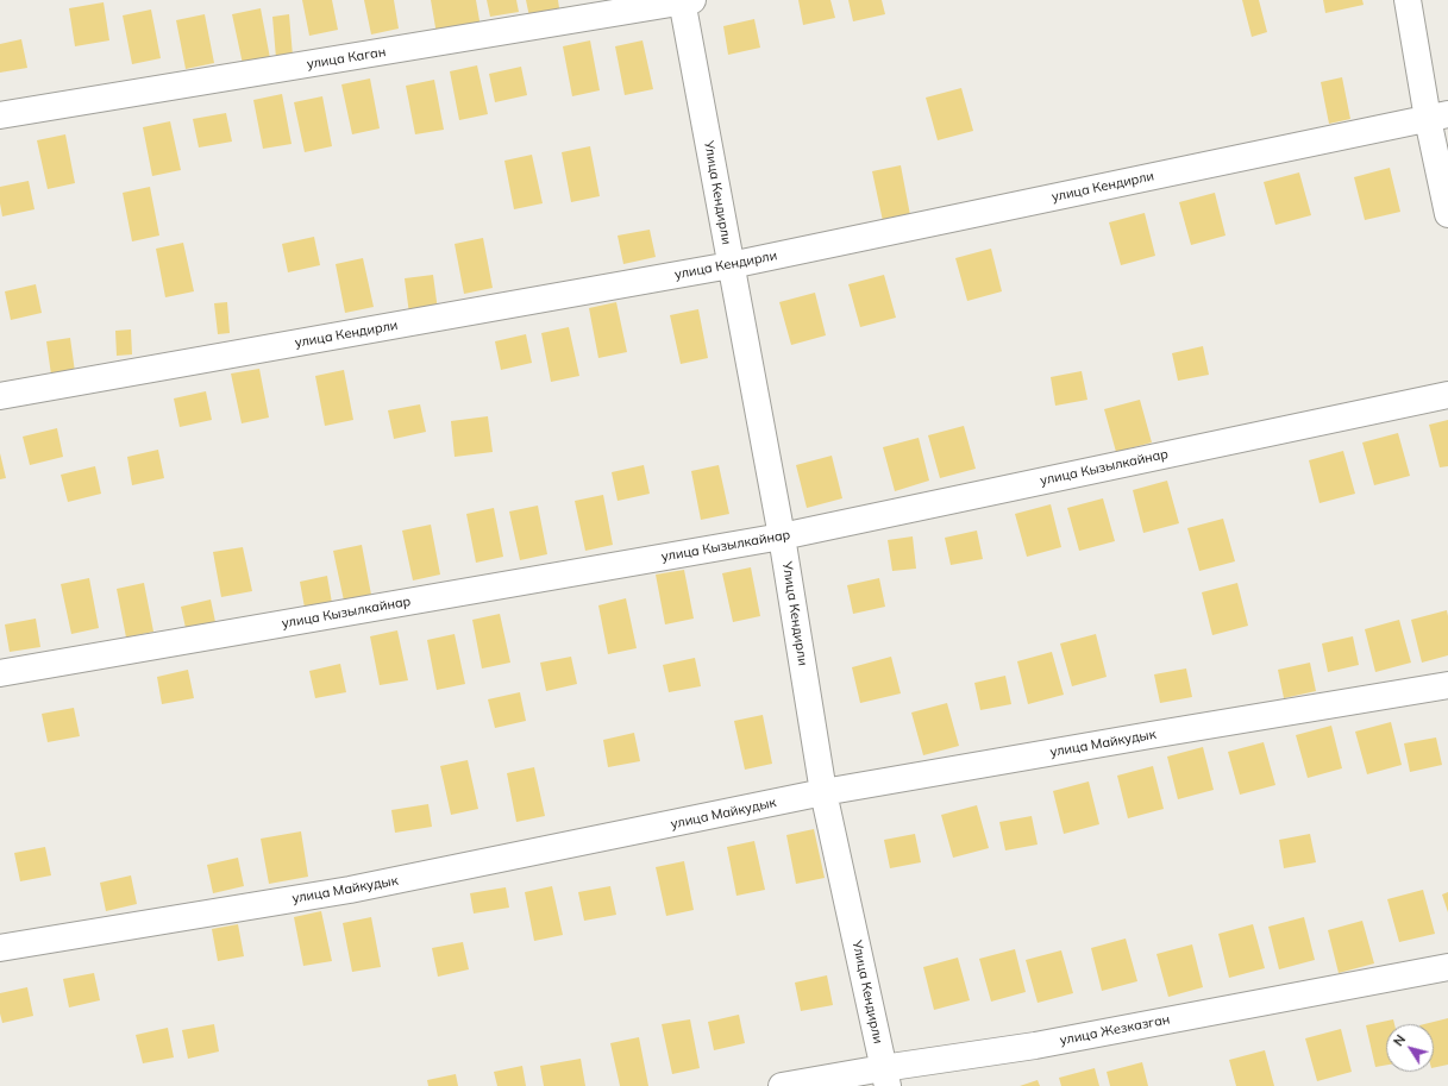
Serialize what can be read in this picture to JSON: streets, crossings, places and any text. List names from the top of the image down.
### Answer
{
  "streets": {
    "street": [
      "улица Каган",
      "улица Кендирли",
      "Улица Кендирли",
      "улица Кызылкайнар",
      "улица Майкудык",
      "улица Жезказган"
    ]
  },
  "crossings": [
    ["улица Каган", "Улица Кендирли"],
    ["улица Кендирли", "Улица Кендирли"],
    ["Улица Кендирли", "улица Кызылкайнар"],
    ["Улица Кендирли", "улица Майкудык"],
    ["Улица Кендирли", "улица Жезказган"]
  ],
  "north": "top left"
}
